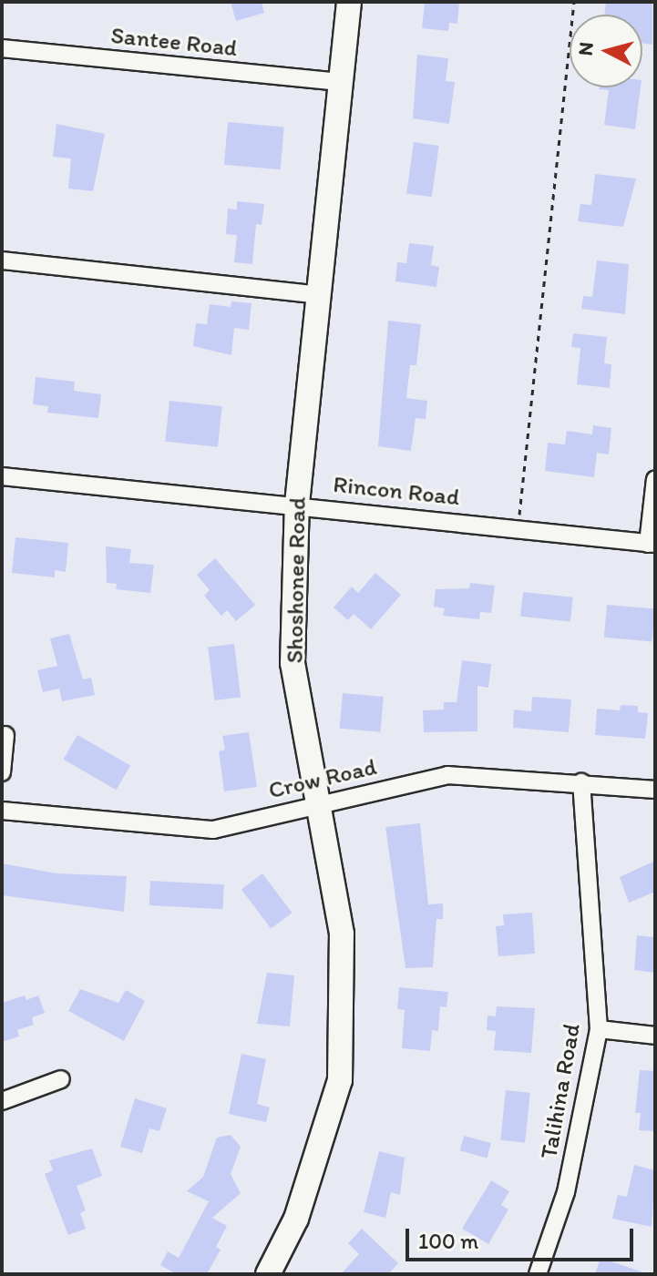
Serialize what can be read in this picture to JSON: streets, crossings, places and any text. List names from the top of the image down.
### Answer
{
  "streets": {
    "street": [
      "Santee Road",
      "Rincon Road",
      "Shoshonee Road",
      "Crow Road",
      "Talihina Road"
    ]
  },
  "crossings": [
    ["Santee Road", "Shoshonee Road"],
    ["Rincon Road", "Shoshonee Road"],
    ["Shoshonee Road", "Crow Road"],
    ["Crow Road", "Talihina Road"]
  ],
  "scale_bar": "100 m",
  "north": "left"
}
